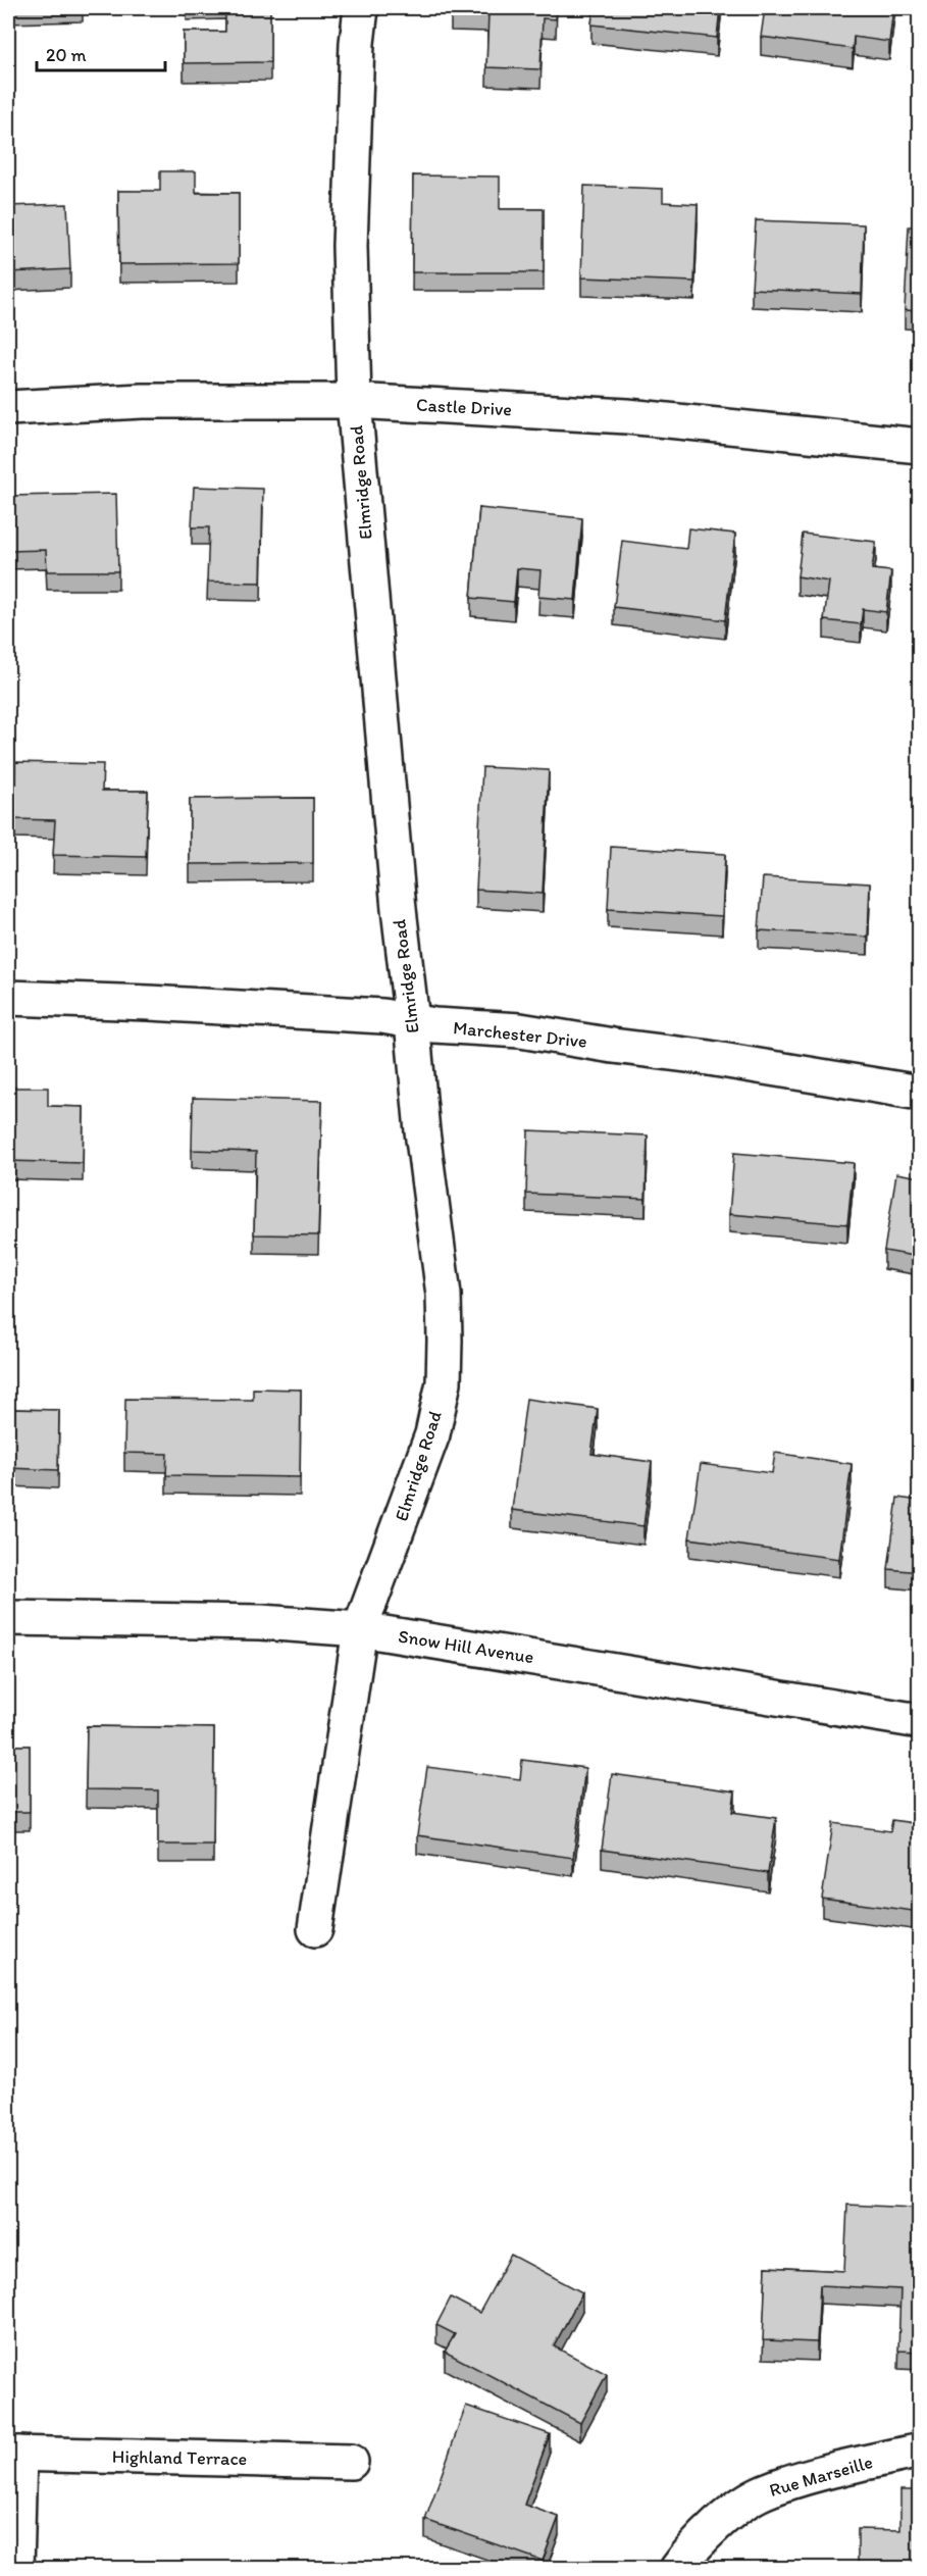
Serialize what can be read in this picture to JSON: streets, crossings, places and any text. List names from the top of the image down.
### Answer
{
  "streets": {
    "street": [
      "Castle Drive",
      "Elmridge Road",
      "Marchester Drive",
      "Snow Hill Avenue",
      "Highland Terrace",
      "Rue Marseille"
    ]
  },
  "crossings": [
    ["Castle Drive", "Elmridge Road"],
    ["Elmridge Road", "Marchester Drive"],
    ["Elmridge Road", "Snow Hill Avenue"]
  ],
  "scale_bar": "20 m"
}
